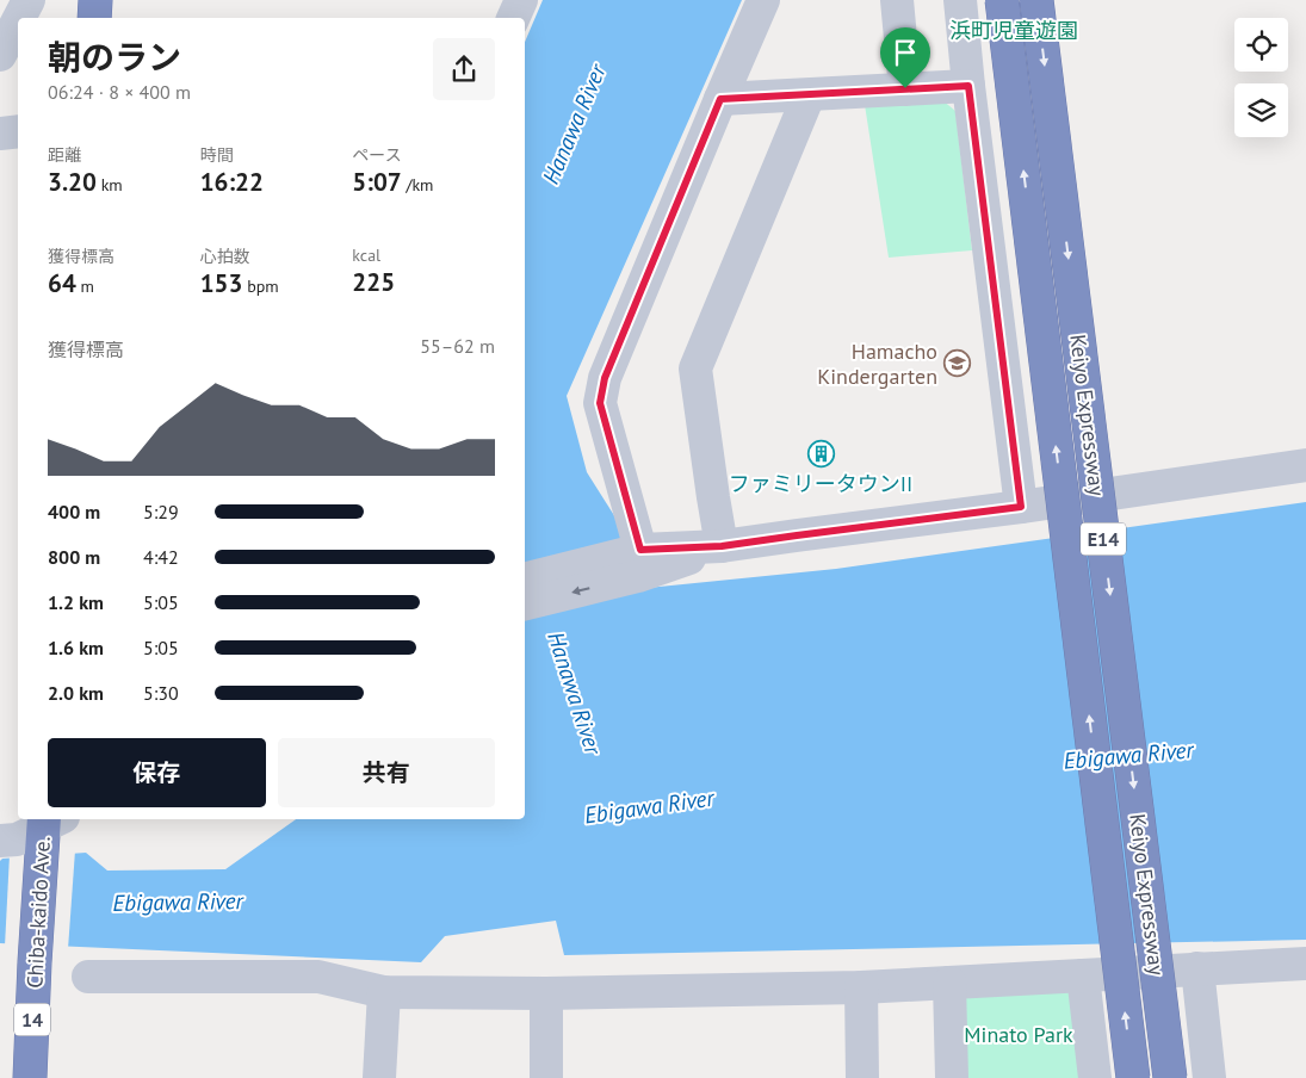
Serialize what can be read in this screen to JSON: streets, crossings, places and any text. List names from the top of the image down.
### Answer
{
  "streets": {
    "highway": [
      "Keiyo Expressway",
      "E14",
      "Chiba-kaido Ave.",
      "14"
    ]
  },
  "water": ["Hanawa River", "Ebigawa River"],
  "parks": ["浜町児童遊園", "Minato Park"],
  "places": {
    "school or university": ["Hamacho Kindergarten"],
    "building": ["ファミリータウンII"]
  },
  "page": {
    "heading": ["朝のラン", "06:24 · 8 × 400 m"],
    "stats": [
      ["距離", "3.20 km"],
      ["時間", "16:22"],
      ["ペース", "5:07 /km"],
      ["獲得標高", "64 m"],
      ["心拍数", "153 bpm"],
      ["kcal", "225"]
    ],
    "chart": ["獲得標高", "55–62 m"],
    "list": [
      {
        "name": "400 m",
        "note": "5:29"
      },
      {
        "name": "800 m",
        "note": "4:42"
      },
      {
        "name": "1.2 km",
        "note": "5:05"
      },
      {
        "name": "1.6 km",
        "note": "5:05"
      },
      {
        "name": "2.0 km",
        "note": "5:30"
      }
    ],
    "buttons": ["保存", "共有"]
  }
}
